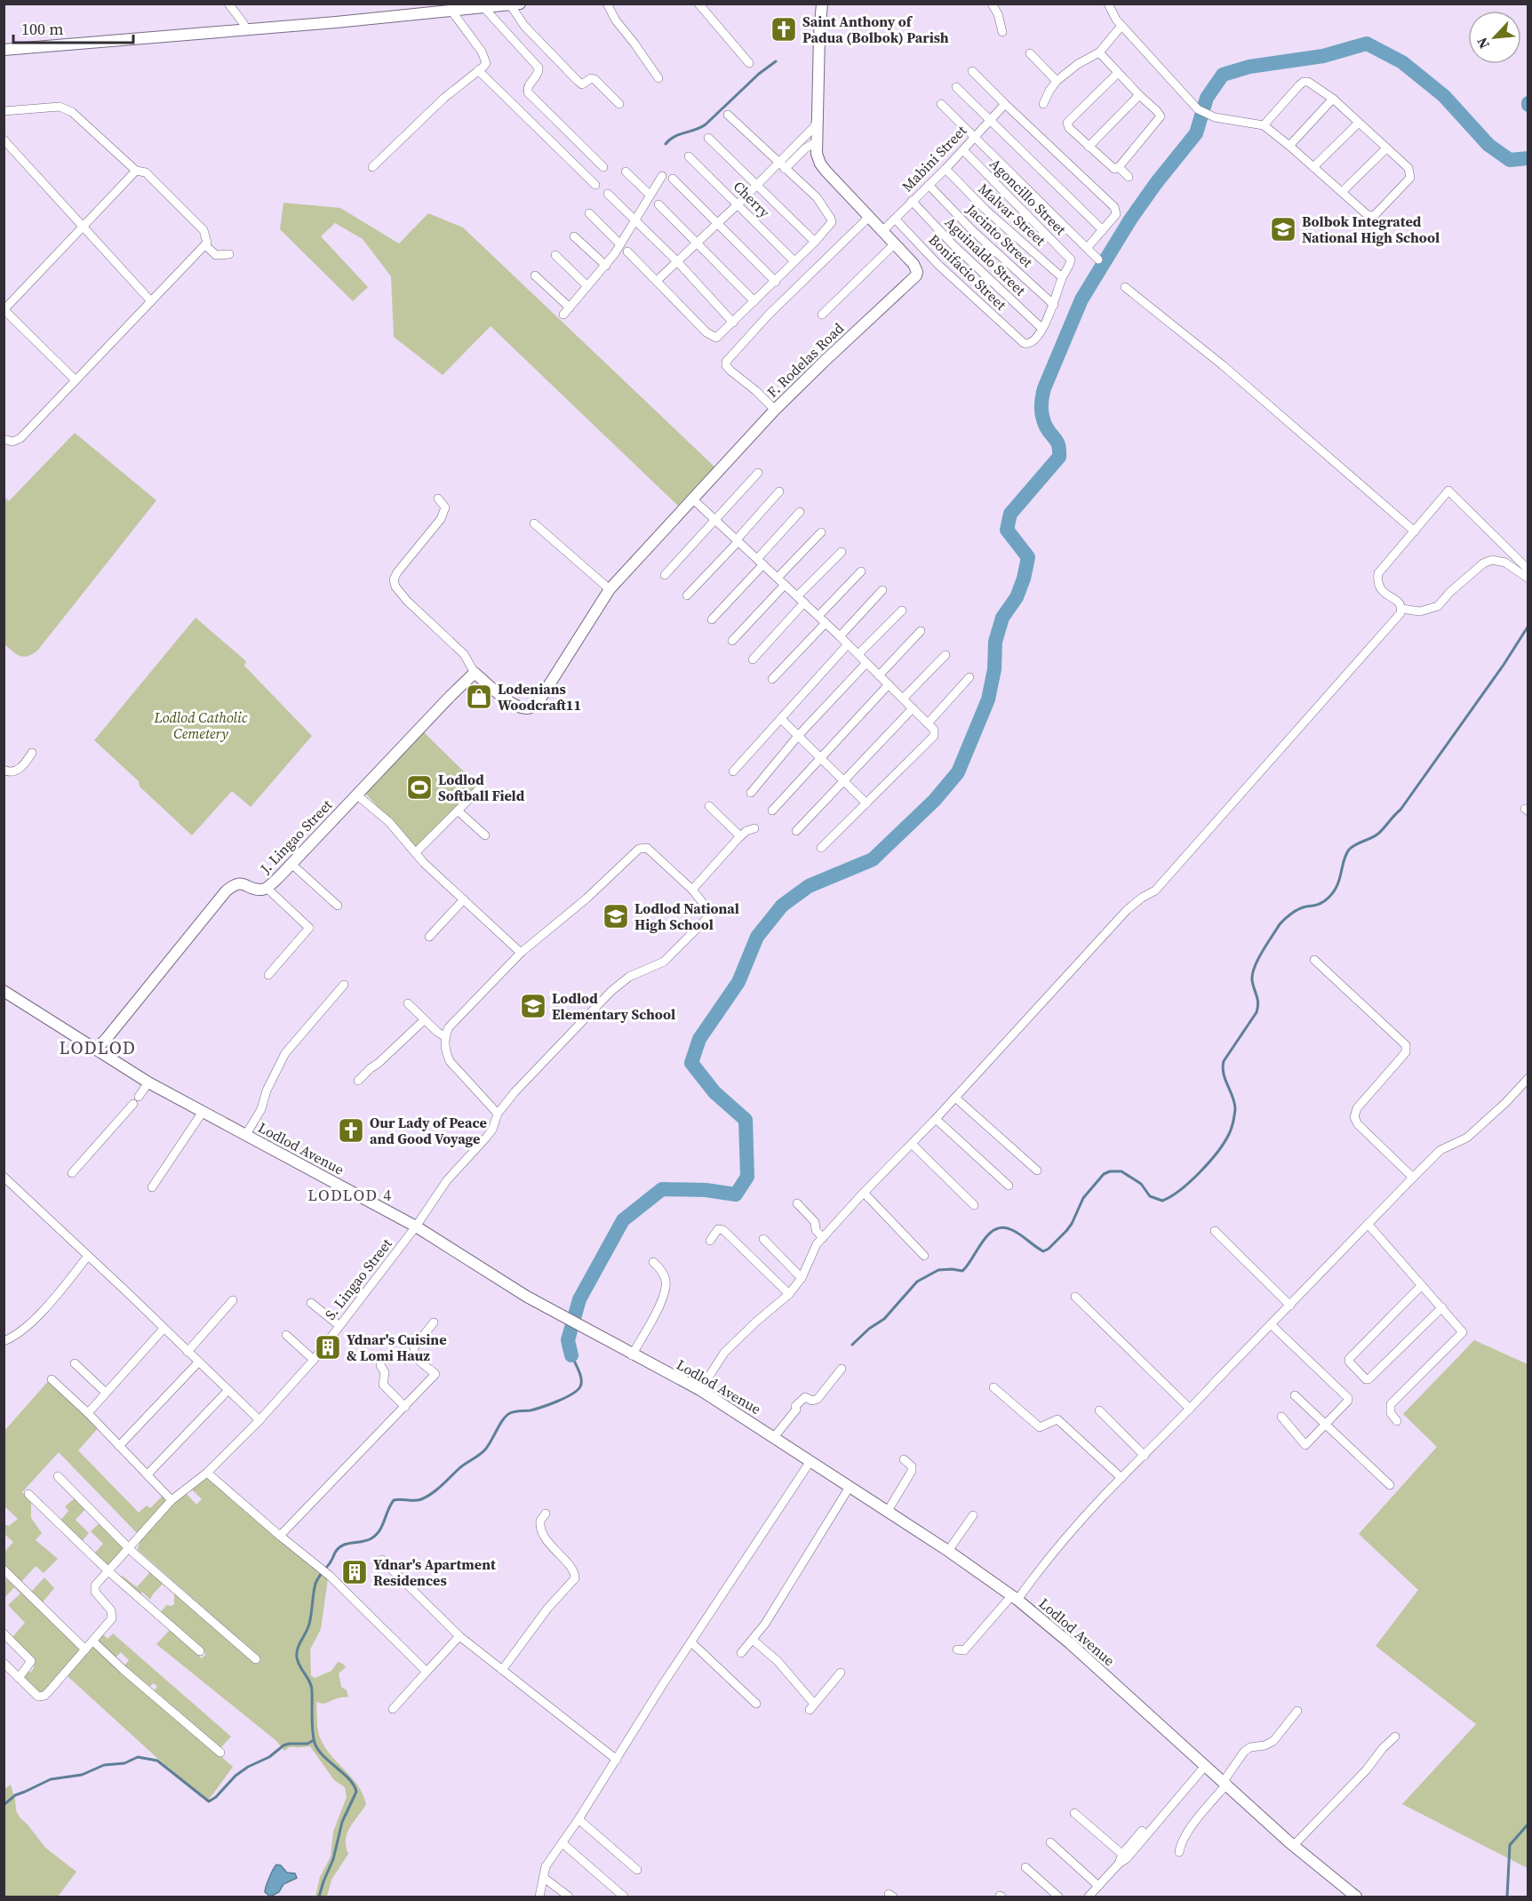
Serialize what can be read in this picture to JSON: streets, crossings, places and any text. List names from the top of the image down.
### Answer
{
  "streets": {
    "main road": ["F. Rodelas Road", "J. Lingao Street", "Lodlod Avenue"],
    "street": [
      "Mabini Street",
      "Agoncillo Street",
      "Cherry",
      "Malvar Street",
      "Jacinto Street",
      "Aguinaldo Street",
      "Bonifacio Street",
      "S. Lingao Street"
    ]
  },
  "crossings": [
    ["Mabini Street", "Agoncillo Street"],
    ["Mabini Street", "Malvar Street"],
    ["Mabini Street", "Jacinto Street"],
    ["Mabini Street", "Aguinaldo Street"],
    ["Mabini Street", "Bonifacio Street"],
    ["Mabini Street", "F. Rodelas Road"],
    ["Agoncillo Street", "Malvar Street"],
    ["Aguinaldo Street", "Bonifacio Street"],
    ["F. Rodelas Road", "J. Lingao Street"],
    ["J. Lingao Street", "Lodlod Avenue"],
    ["Lodlod Avenue", "S. Lingao Street"]
  ],
  "districts": ["LODLOD", "LODLOD 4"],
  "parks": ["Lodlod Catholic Cemetery"],
  "places": {
    "church": ["Saint Anthony of Padua (Bolbok) Parish", "Our Lady of Peace and Good Voyage"],
    "school or university": ["Bolbok Integrated National High School", "Lodlod National High School", "Lodlod Elementary School"],
    "shop": ["Lodenians Woodcraft11"],
    "sports": ["Lodlod Softball Field"],
    "building": ["Ydnar's Cuisine & Lomi Hauz", "Ydnar's Apartment Residences"]
  },
  "scale_bar": "100 m",
  "north": "bottom left"
}
